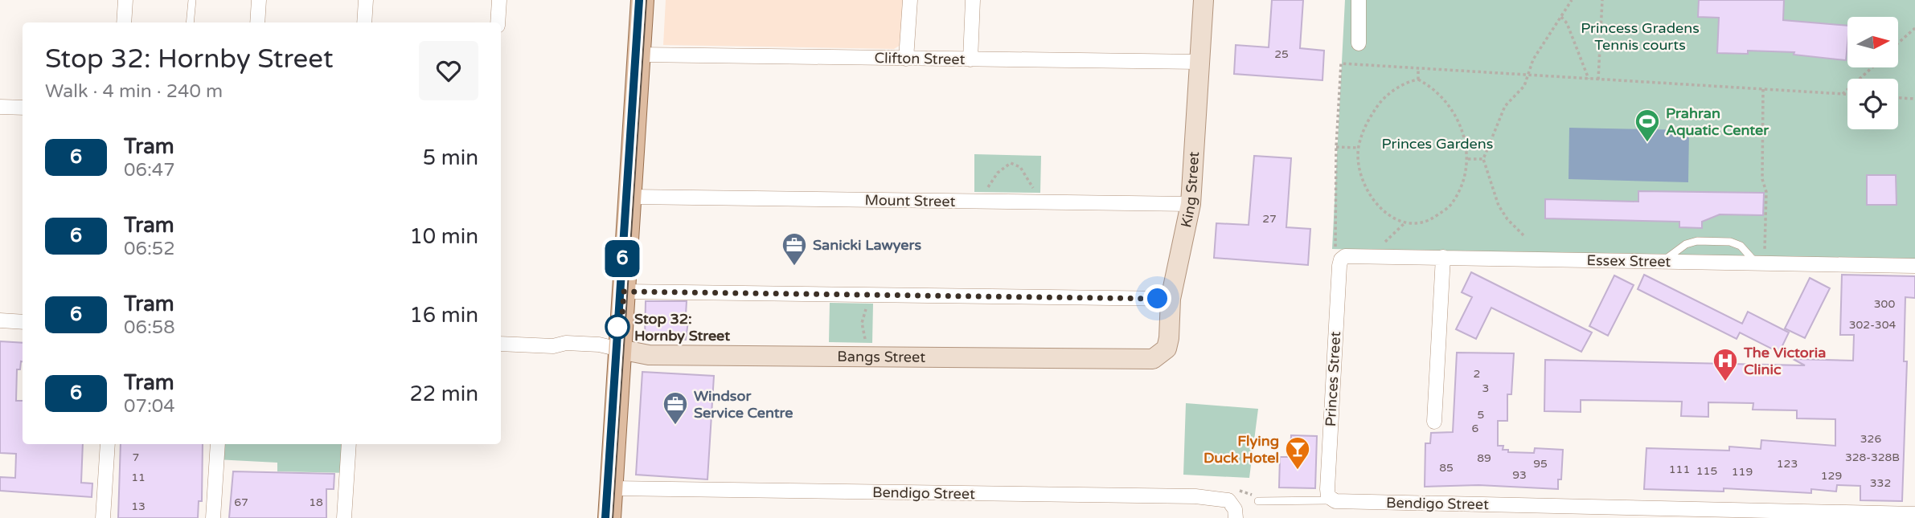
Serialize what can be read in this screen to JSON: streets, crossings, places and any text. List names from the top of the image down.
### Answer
{
  "streets": {
    "street": [
      "Clifton Street",
      "King Street",
      "Mount Street",
      "Essex Street",
      "Bangs Street",
      "Princes Street",
      "Bendigo Street"
    ]
  },
  "crossings": [
    ["Clifton Street", "King Street"],
    ["King Street", "Mount Street"],
    ["King Street", "Bangs Street"],
    ["Essex Street", "Princes Street"],
    ["Princes Street", "Bendigo Street"]
  ],
  "parks": ["Princess Gradens Tennis courts", "Princes Gardens"],
  "places": {
    "sports": ["Prahran Aquatic Center"],
    "office": ["Sanicki Lawyers", "Windsor Service Centre"],
    "other": ["Stop 32: Hornby Street"],
    "hospital": ["The Victoria Clinic"],
    "bar": ["Flying Duck Hotel"]
  },
  "lines": ["tram line 6"],
  "house_numbers": [
    "25",
    "27",
    "300",
    "302-304",
    "2",
    "3",
    "5",
    "6",
    "326",
    "7",
    "328-328B",
    "89",
    "95",
    "123",
    "85",
    "111",
    "115",
    "119",
    "93",
    "129",
    "11",
    "332",
    "67",
    "18",
    "13"
  ],
  "north": "right",
  "page": {
    "on_map": "6",
    "heading": ["Stop 32: Hornby Street", "Walk · 4 min · 240 m"],
    "list": [
      {
        "mark": "6",
        "name": "Tram",
        "note": "06:47",
        "value": "5 min"
      },
      {
        "mark": "6",
        "name": "Tram",
        "note": "06:52",
        "value": "10 min"
      },
      {
        "mark": "6",
        "name": "Tram",
        "note": "06:58",
        "value": "16 min"
      },
      {
        "mark": "6",
        "name": "Tram",
        "note": "07:04",
        "value": "22 min"
      }
    ]
  }
}
